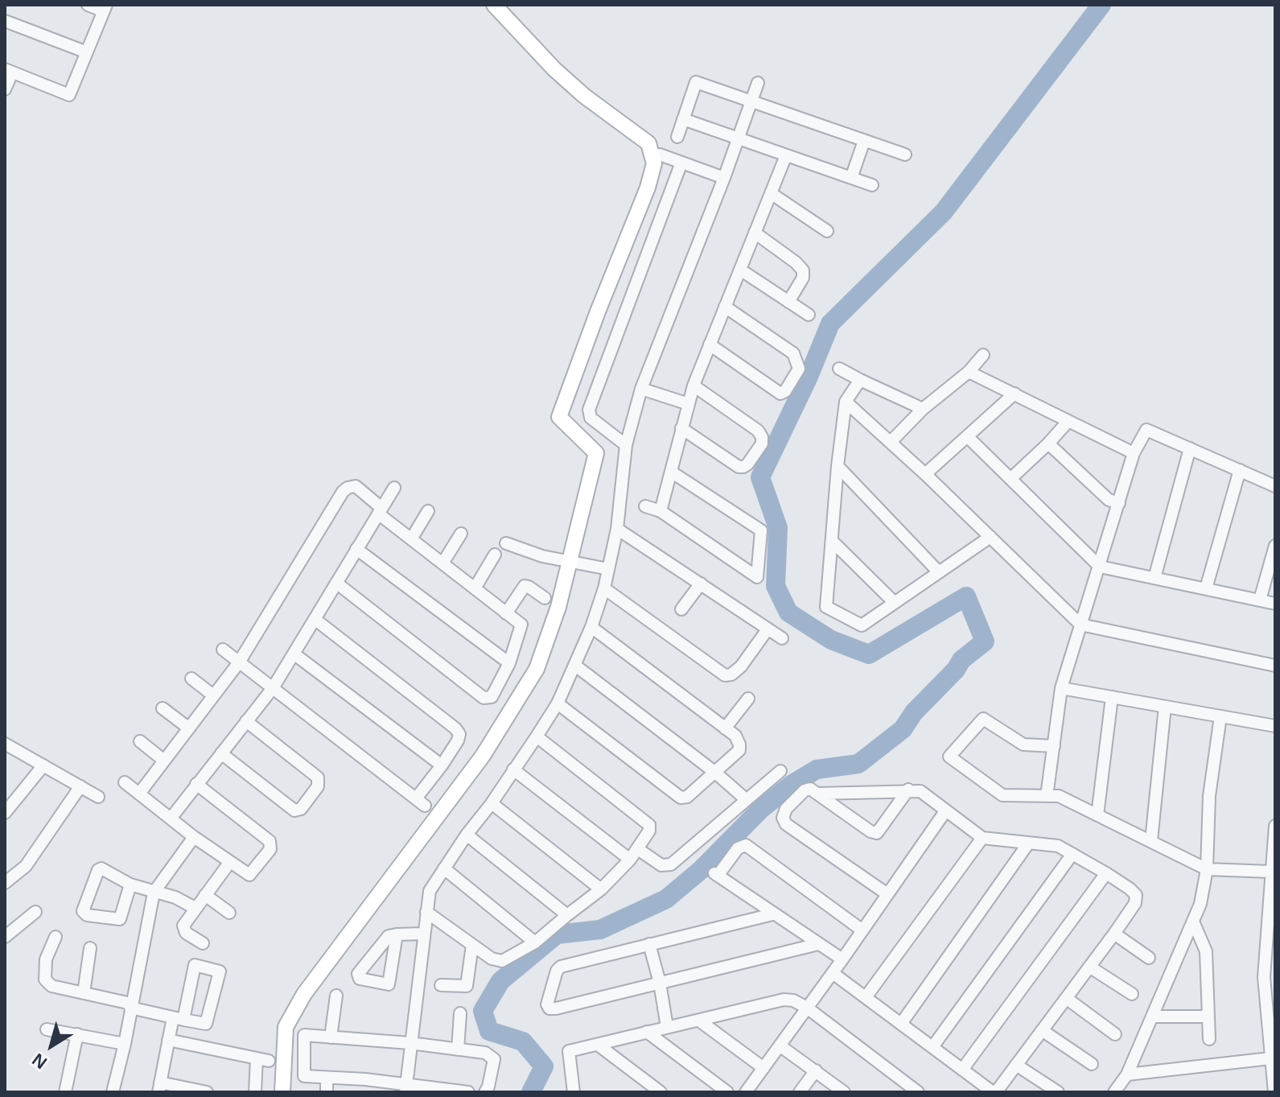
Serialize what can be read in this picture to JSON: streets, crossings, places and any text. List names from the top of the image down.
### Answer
{
  "north": "bottom left"
}
